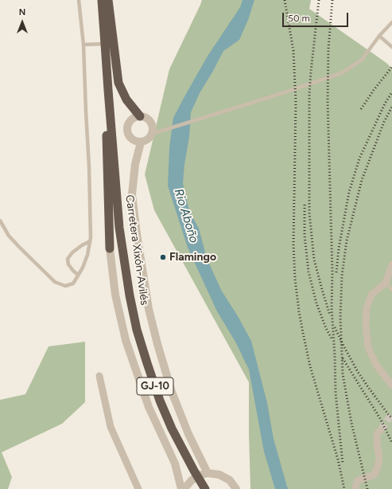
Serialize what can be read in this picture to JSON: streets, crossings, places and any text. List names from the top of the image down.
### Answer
{
  "streets": {
    "highway": ["Carretera Xixón-Avilés", "GJ-10"]
  },
  "water": ["Rio Aboño"],
  "places": ["Flamingo"],
  "scale_bar": "50 m",
  "north": "top"
}
